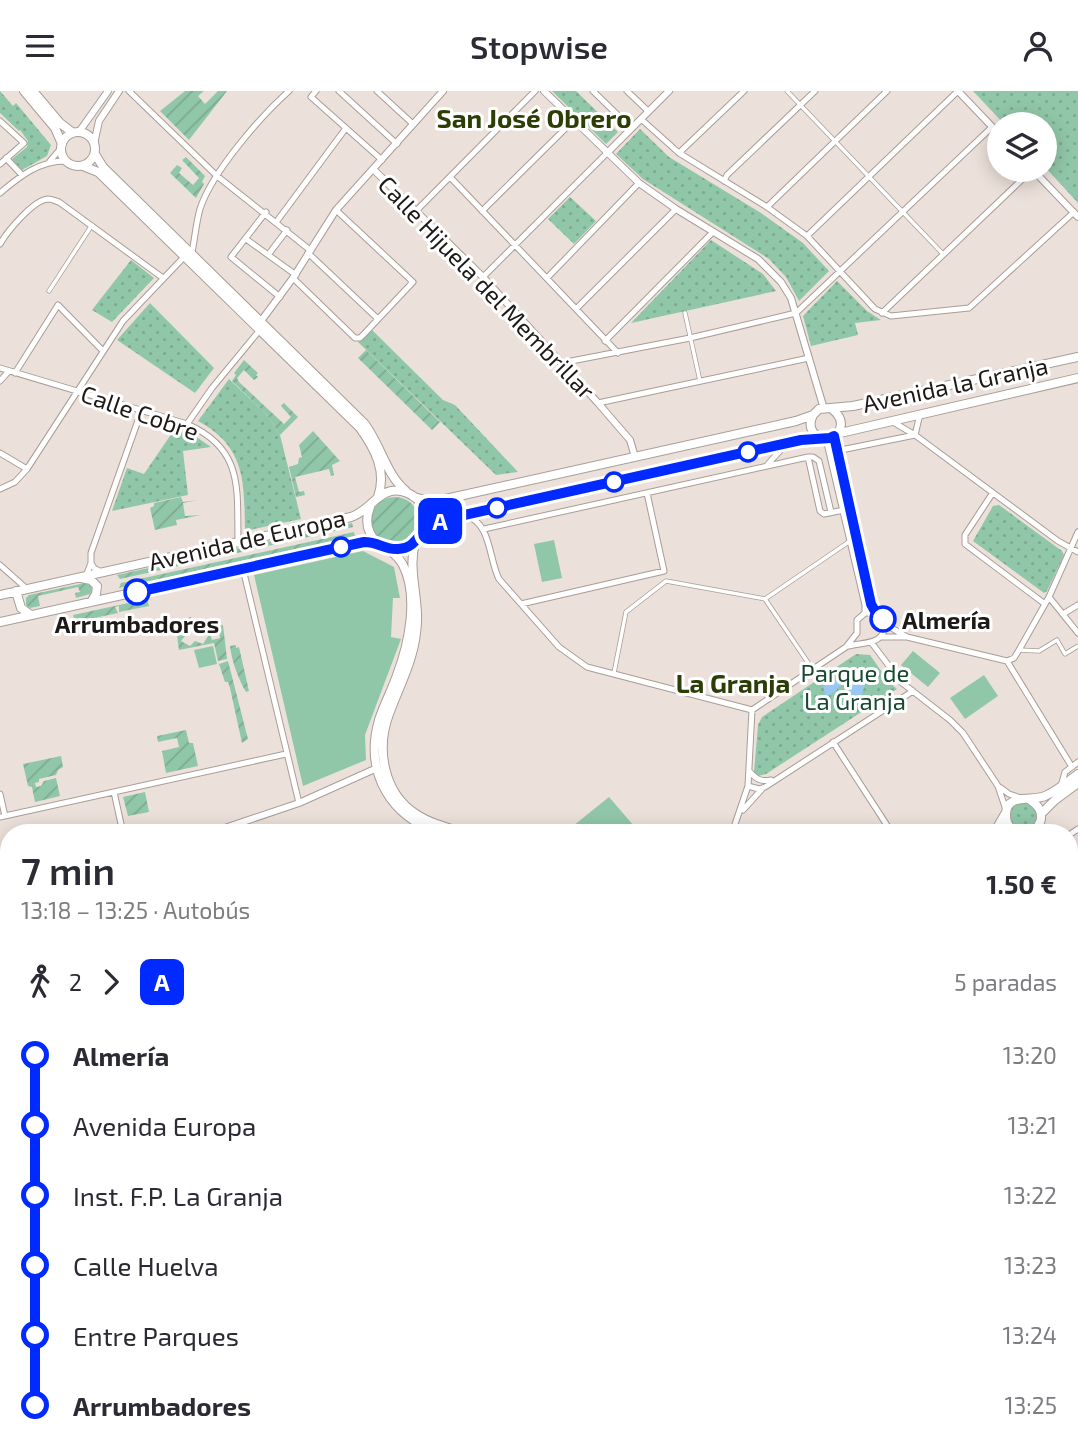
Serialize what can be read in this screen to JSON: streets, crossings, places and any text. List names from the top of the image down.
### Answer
{
  "streets": {
    "main road": ["Avenida la Granja", "Avenida de Europa"],
    "street": ["Calle Hijuela del Membrillar", "Calle Cobre"]
  },
  "crossings": [
    ["Calle Hijuela del Membrillar", "Avenida la Granja"],
    ["Avenida la Granja", "Avenida de Europa"],
    ["Calle Cobre", "Avenida de Europa"]
  ],
  "districts": ["San José Obrero", "La Granja"],
  "parks": ["Parque de La Granja"],
  "places": ["Arrumbadores", "Almería"],
  "lines": ["bus line A"],
  "page": {
    "header": "Stopwise",
    "on_map": "A",
    "heading": ["7 min", "13:18 – 13:25 · Autobús", "1.50 €"],
    "legs": ["2", "A", "5 paradas"],
    "list": [
      {
        "name": "Almería",
        "value": "13:20"
      },
      {
        "name": "Avenida Europa",
        "value": "13:21"
      },
      {
        "name": "Inst. F.P. La Granja",
        "value": "13:22"
      },
      {
        "name": "Calle Huelva",
        "value": "13:23"
      },
      {
        "name": "Entre Parques",
        "value": "13:24"
      },
      {
        "name": "Arrumbadores",
        "value": "13:25"
      }
    ]
  }
}
